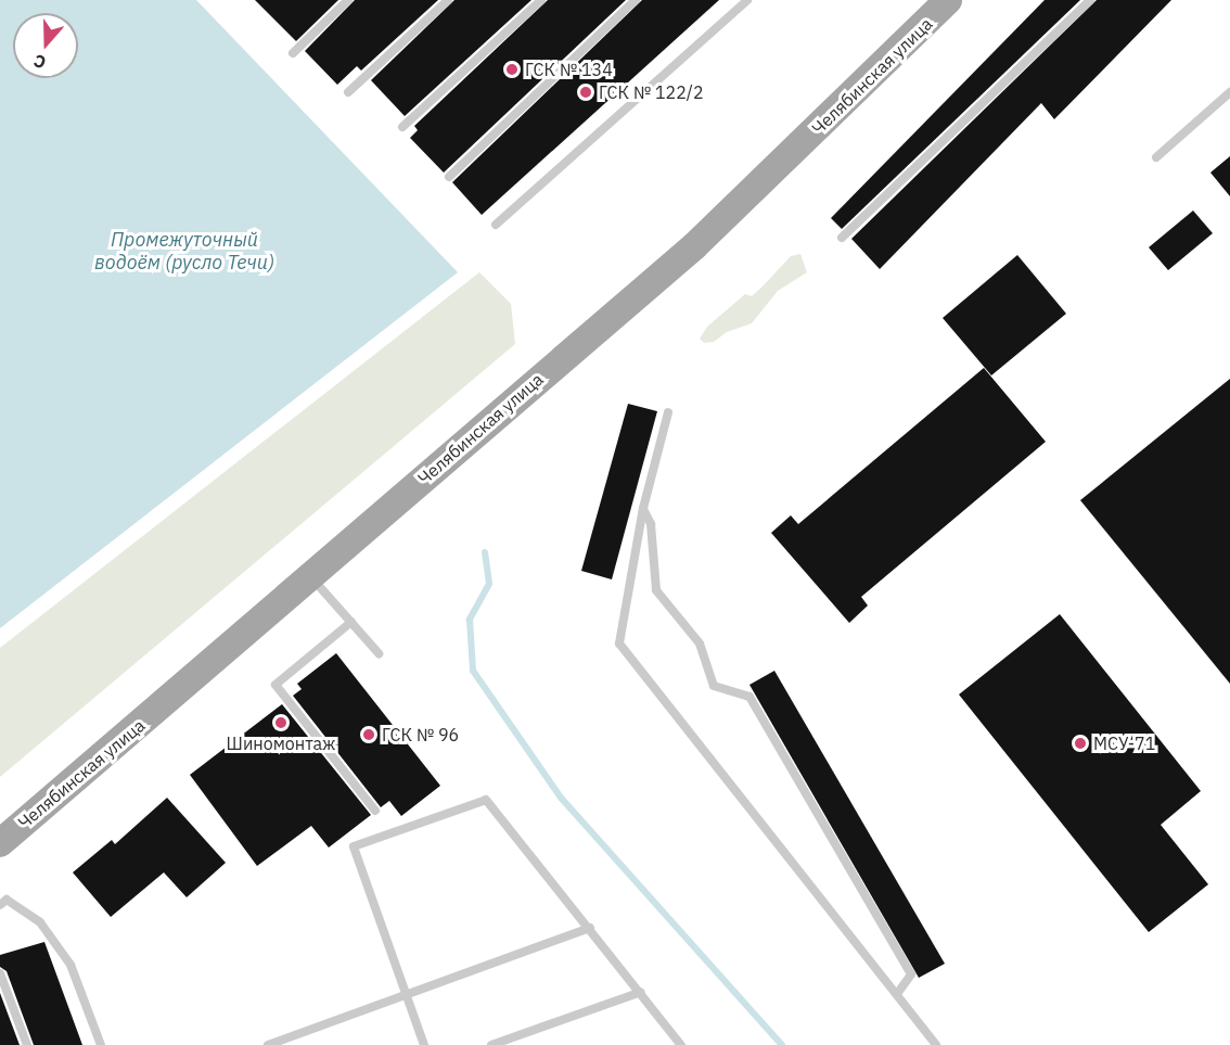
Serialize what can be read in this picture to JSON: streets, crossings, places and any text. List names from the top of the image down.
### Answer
{
  "streets": {
    "main road": ["Челябинская улица"]
  },
  "water": ["Промежуточный водоём (русло Течи)"],
  "places": [
    "ГСК № 134",
    "ГСК № 122/2",
    "Шиномонтаж",
    "ГСК № 96",
    "МСУ-71"
  ],
  "north": "bottom"
}
